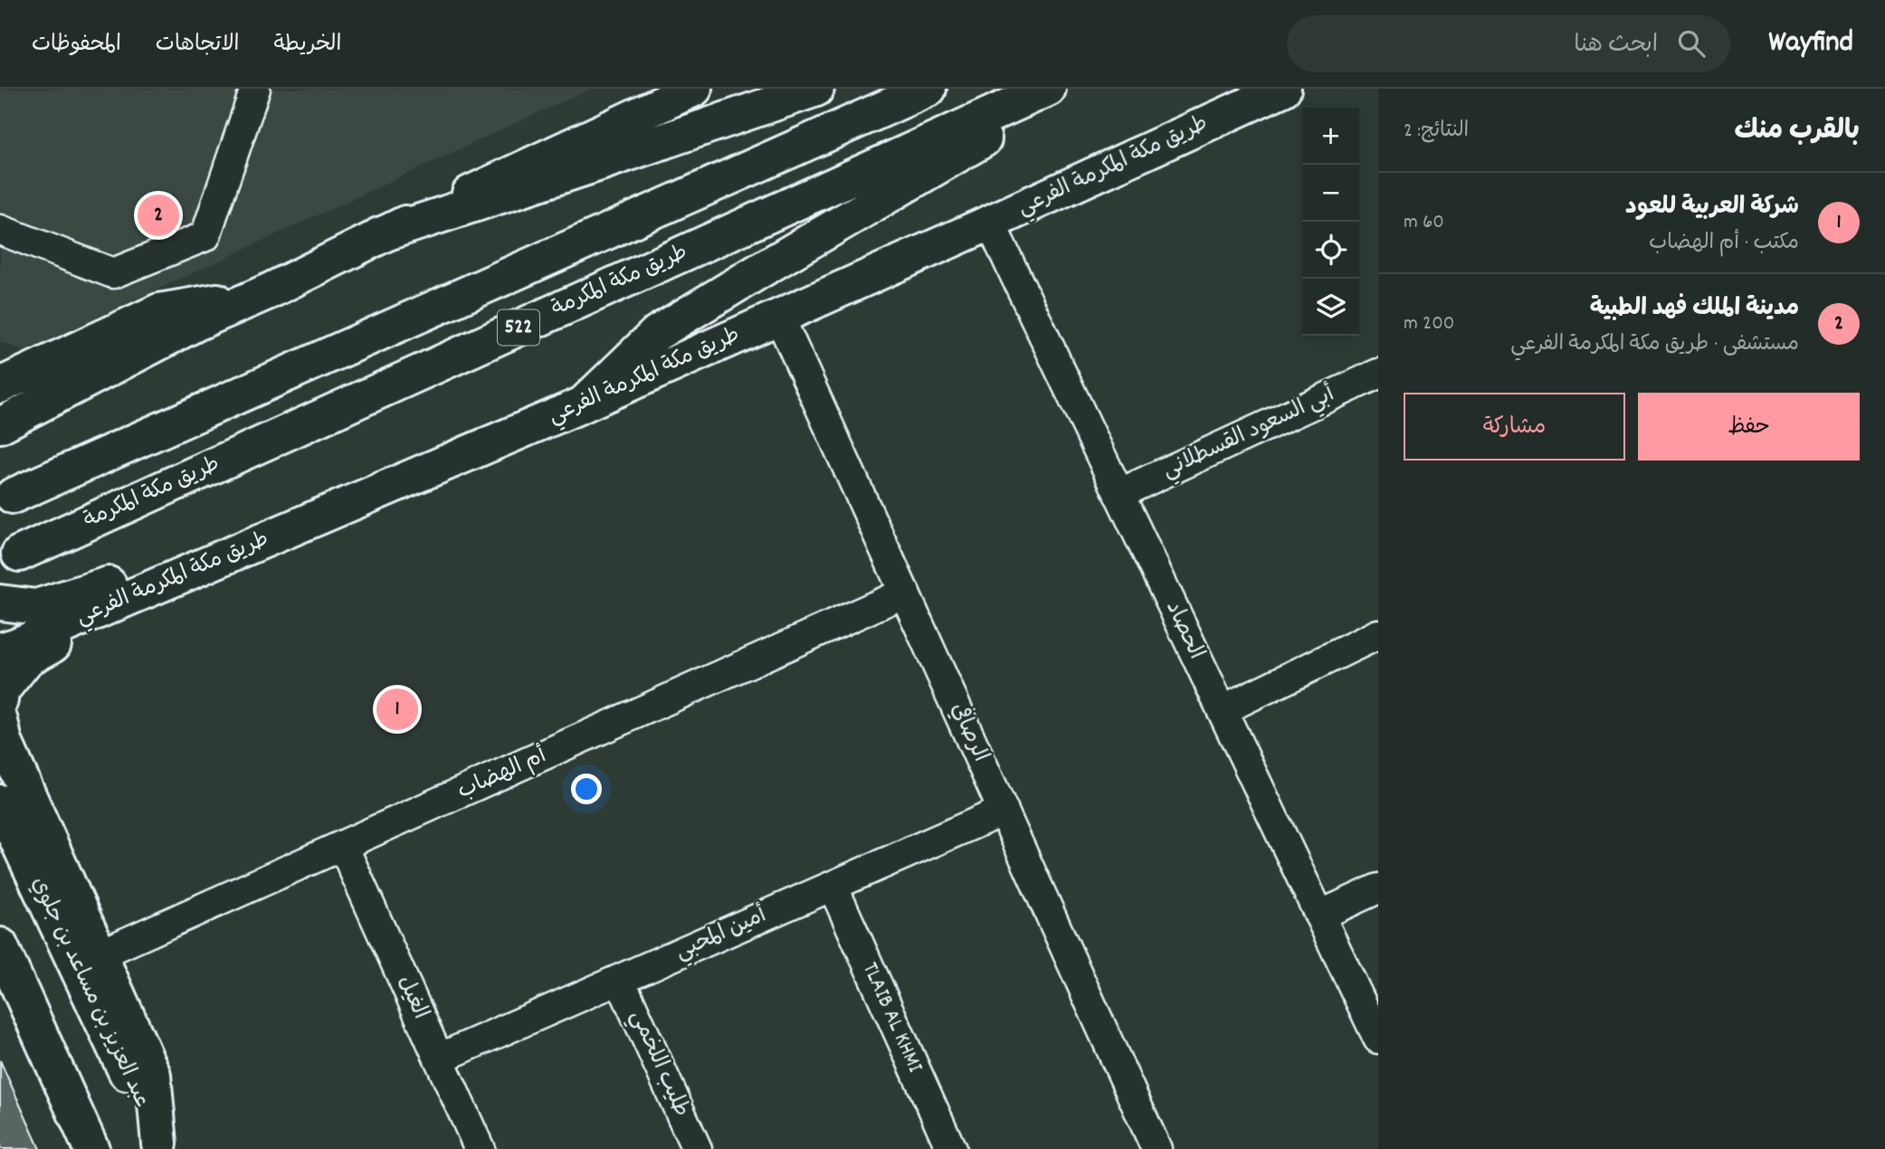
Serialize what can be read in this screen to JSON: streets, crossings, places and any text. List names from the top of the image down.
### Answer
{
  "streets": {
    "main road": [
      "طريق مكة المكرمة الفرعي",
      "طريق مكة المكرمة",
      "522",
      "عبد العزيز بن مساعد بن جلوي"
    ],
    "street": [
      "أبي السعود القسطلاني",
      "الحصاد",
      "الرصافي",
      "أم الهضاب",
      "أمين المحبي",
      "الغيل",
      "TLAIB AL KHMI",
      "طليب اللخمي"
    ]
  },
  "crossings": [
    ["طريق مكة المكرمة الفرعي", "الحصاد"],
    ["طريق مكة المكرمة الفرعي", "الرصافي"],
    ["أبي السعود القسطلاني", "الحصاد"],
    ["الرصافي", "أم الهضاب"],
    ["الرصافي", "أمين المحبي"],
    ["أم الهضاب", "الغيل"],
    ["أمين المحبي", "الغيل"],
    ["أمين المحبي", "TLAIB AL KHMI"],
    ["أمين المحبي", "طليب اللخمي"]
  ],
  "page": {
    "header": "Wayfind",
    "search": "ابحث هنا",
    "nav": ["الخريطة", "الاتجاهات", "المحفوظات"],
    "heading": ["بالقرب منك", "النتائج: 2"],
    "map_buttons": ["+", "−"],
    "list": [
      {
        "mark": "1",
        "name": "شركة العربية للعود",
        "note": "مكتب · أم الهضاب",
        "value": "60 m"
      },
      {
        "mark": "2",
        "name": "مدينة الملك فهد الطبية",
        "note": "مستشفى · طريق مكة المكرمة الفرعي",
        "value": "200 m"
      }
    ],
    "pins": ["2", "1"],
    "buttons": ["حفظ", "مشاركة"]
  }
}
